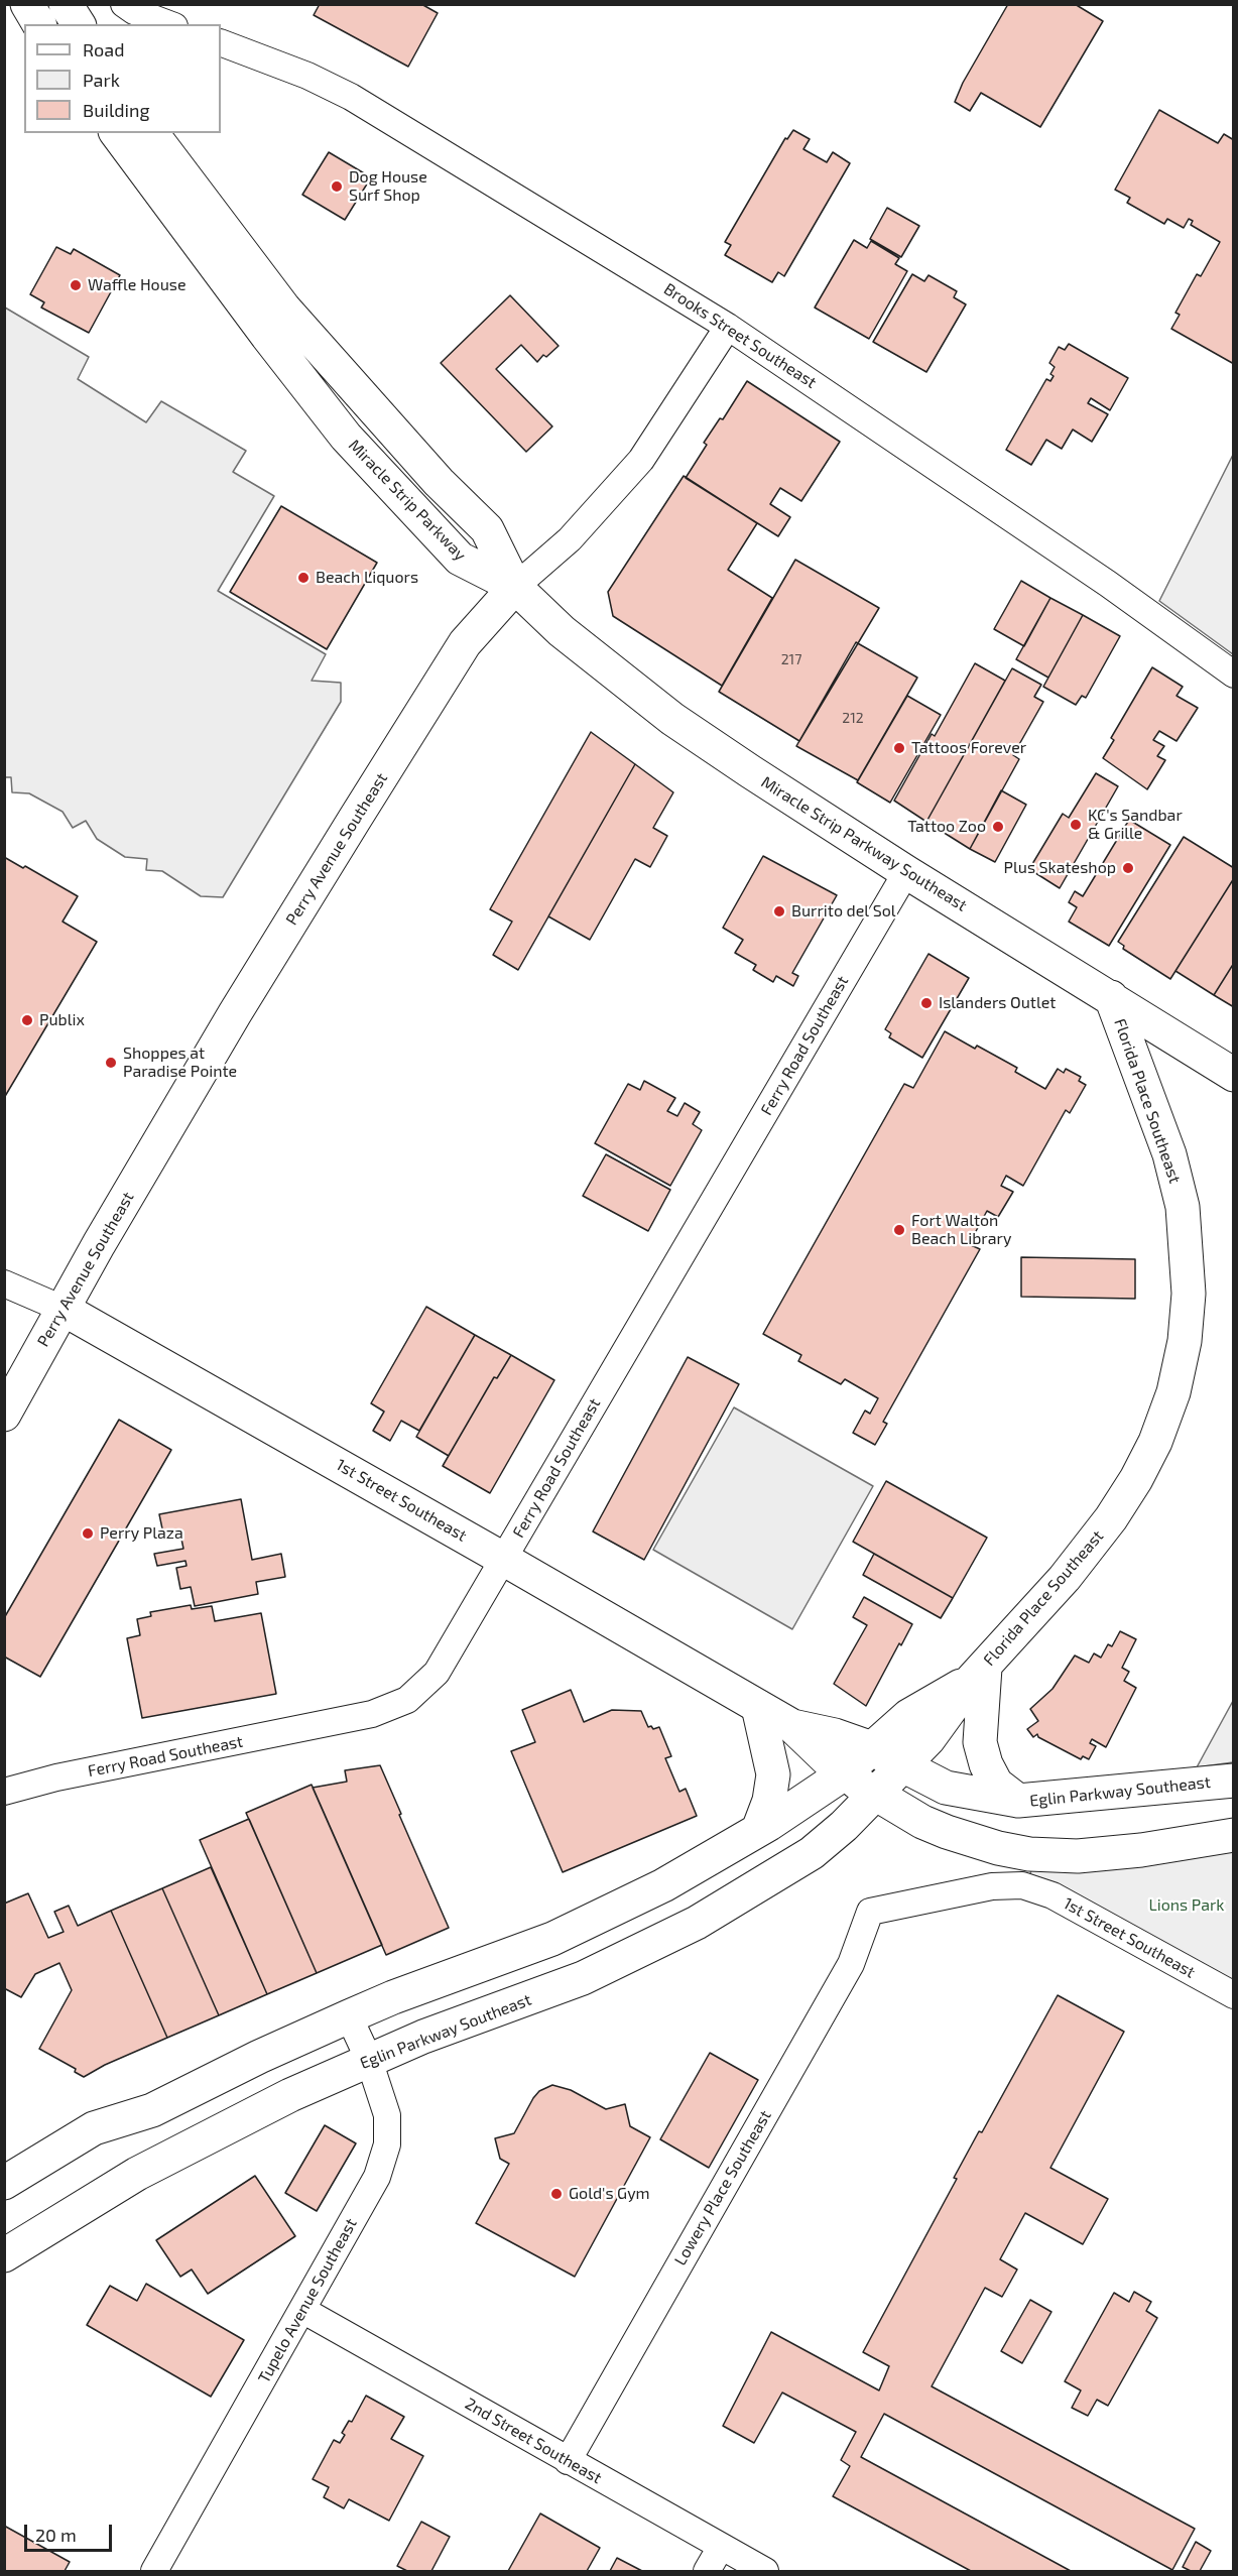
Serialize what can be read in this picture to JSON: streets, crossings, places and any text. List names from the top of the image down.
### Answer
{
  "streets": {
    "main road": [
      "Miracle Strip Parkway",
      "Miracle Strip Parkway Southeast",
      "Perry Avenue Southeast",
      "Florida Place Southeast",
      "1st Street Southeast",
      "Eglin Parkway Southeast"
    ],
    "street": [
      "Brooks Street Southeast",
      "Ferry Road Southeast",
      "Lowery Place Southeast",
      "Tupelo Avenue Southeast",
      "2nd Street Southeast"
    ]
  },
  "crossings": [
    ["Brooks Street Southeast", "Perry Avenue Southeast"],
    ["Miracle Strip Parkway", "Miracle Strip Parkway Southeast"],
    ["Miracle Strip Parkway", "Perry Avenue Southeast"],
    ["Miracle Strip Parkway Southeast", "Perry Avenue Southeast"],
    ["Miracle Strip Parkway Southeast", "Ferry Road Southeast"],
    ["Miracle Strip Parkway Southeast", "Florida Place Southeast"],
    ["Perry Avenue Southeast", "1st Street Southeast"],
    ["Ferry Road Southeast", "1st Street Southeast"],
    ["Florida Place Southeast", "Eglin Parkway Southeast"],
    ["1st Street Southeast", "Eglin Parkway Southeast"],
    ["1st Street Southeast", "Lowery Place Southeast"],
    ["Eglin Parkway Southeast", "Tupelo Avenue Southeast"],
    ["Lowery Place Southeast", "2nd Street Southeast"],
    ["Tupelo Avenue Southeast", "2nd Street Southeast"]
  ],
  "parks": ["Lions Park"],
  "places": [
    "Dog House Surf Shop",
    "Waffle House",
    "Beach Liquors",
    "Tattoos Forever",
    "KC's Sandbar & Grille",
    "Tattoo Zoo",
    "Plus Skateshop",
    "Burrito del Sol",
    "Islanders Outlet",
    "Publix",
    "Shoppes at Paradise Pointe",
    "Fort Walton Beach Library",
    "Perry Plaza",
    "Gold's Gym"
  ],
  "house_numbers": ["217", "212"],
  "legend": ["Road", "Park", "Building"],
  "scale_bar": "20 m"
}
